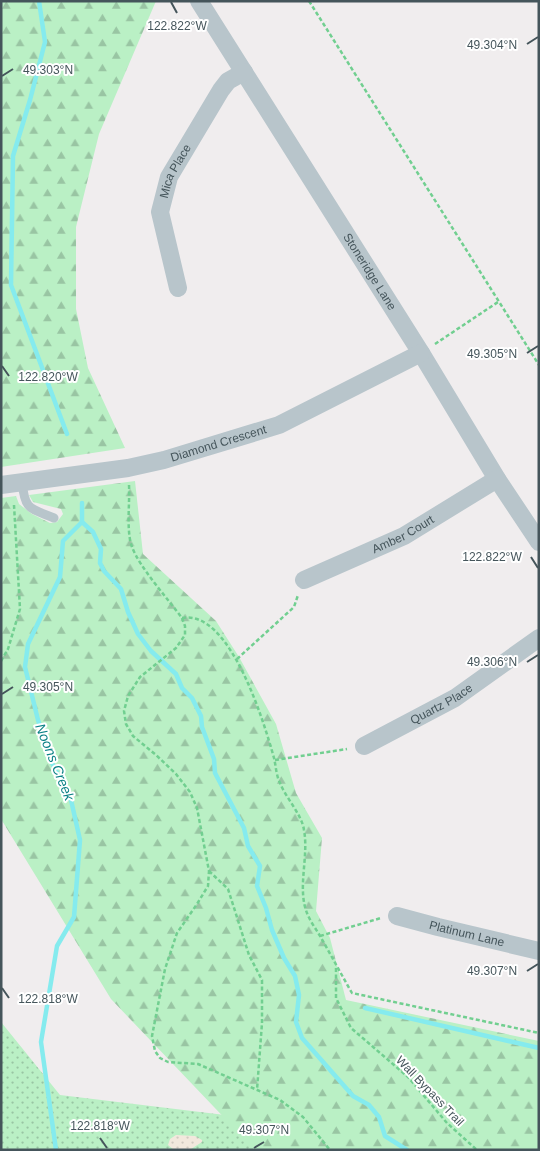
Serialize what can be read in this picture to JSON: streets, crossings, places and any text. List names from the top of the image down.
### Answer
{
  "streets": {
    "street": [
      "Mica Place",
      "Stoneridge Lane",
      "Diamond Crescent",
      "Amber Court",
      "Quartz Place",
      "Platinum Lane"
    ],
    "path": ["Wall Bypass Trail"]
  },
  "crossings": [
    ["Mica Place", "Stoneridge Lane"],
    ["Stoneridge Lane", "Diamond Crescent"],
    ["Stoneridge Lane", "Amber Court"]
  ],
  "water": ["Noons Creek"],
  "coordinates": [
    "122.822°W",
    "49.304°N",
    "49.303°N",
    "49.305°N",
    "122.820°W",
    "49.306°N",
    "49.307°N",
    "122.818°W"
  ]
}
